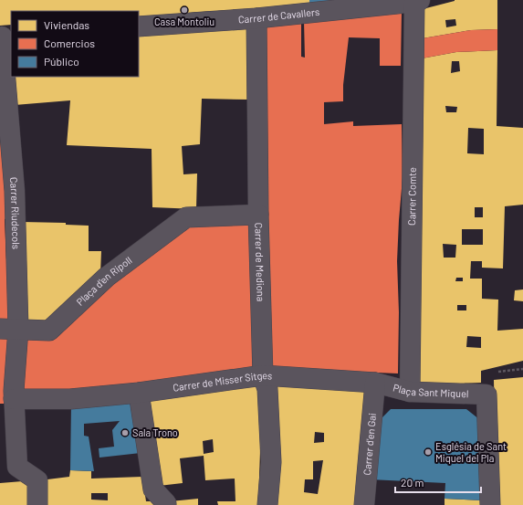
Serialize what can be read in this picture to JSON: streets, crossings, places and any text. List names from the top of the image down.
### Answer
{
  "streets": {
    "street": [
      "Carrer de Cavallers",
      "Carrer Comte",
      "Carrer Riudecols",
      "Carrer de Mediona",
      "Plaça d'en Ripoll",
      "Carrer de Misser Sitges",
      "Plaça Sant Miquel",
      "Carrer d'en Gai"
    ]
  },
  "crossings": [
    ["Carrer de Cavallers", "Carrer Comte"],
    ["Carrer de Cavallers", "Carrer de Mediona"],
    ["Carrer Comte", "Plaça Sant Miquel"],
    ["Carrer Riudecols", "Plaça d'en Ripoll"],
    ["Carrer Riudecols", "Carrer de Misser Sitges"],
    ["Carrer de Mediona", "Plaça d'en Ripoll"],
    ["Carrer de Mediona", "Carrer de Misser Sitges"],
    ["Carrer de Misser Sitges", "Plaça Sant Miquel"],
    ["Carrer de Misser Sitges", "Carrer d'en Gai"],
    ["Plaça Sant Miquel", "Carrer d'en Gai"]
  ],
  "places": ["Casa Montoliu", "Sala Trono", "Església de Sant Miquel del Pla"],
  "legend": ["Viviendas", "Comercios", "Público"],
  "scale_bar": "20 m"
}
